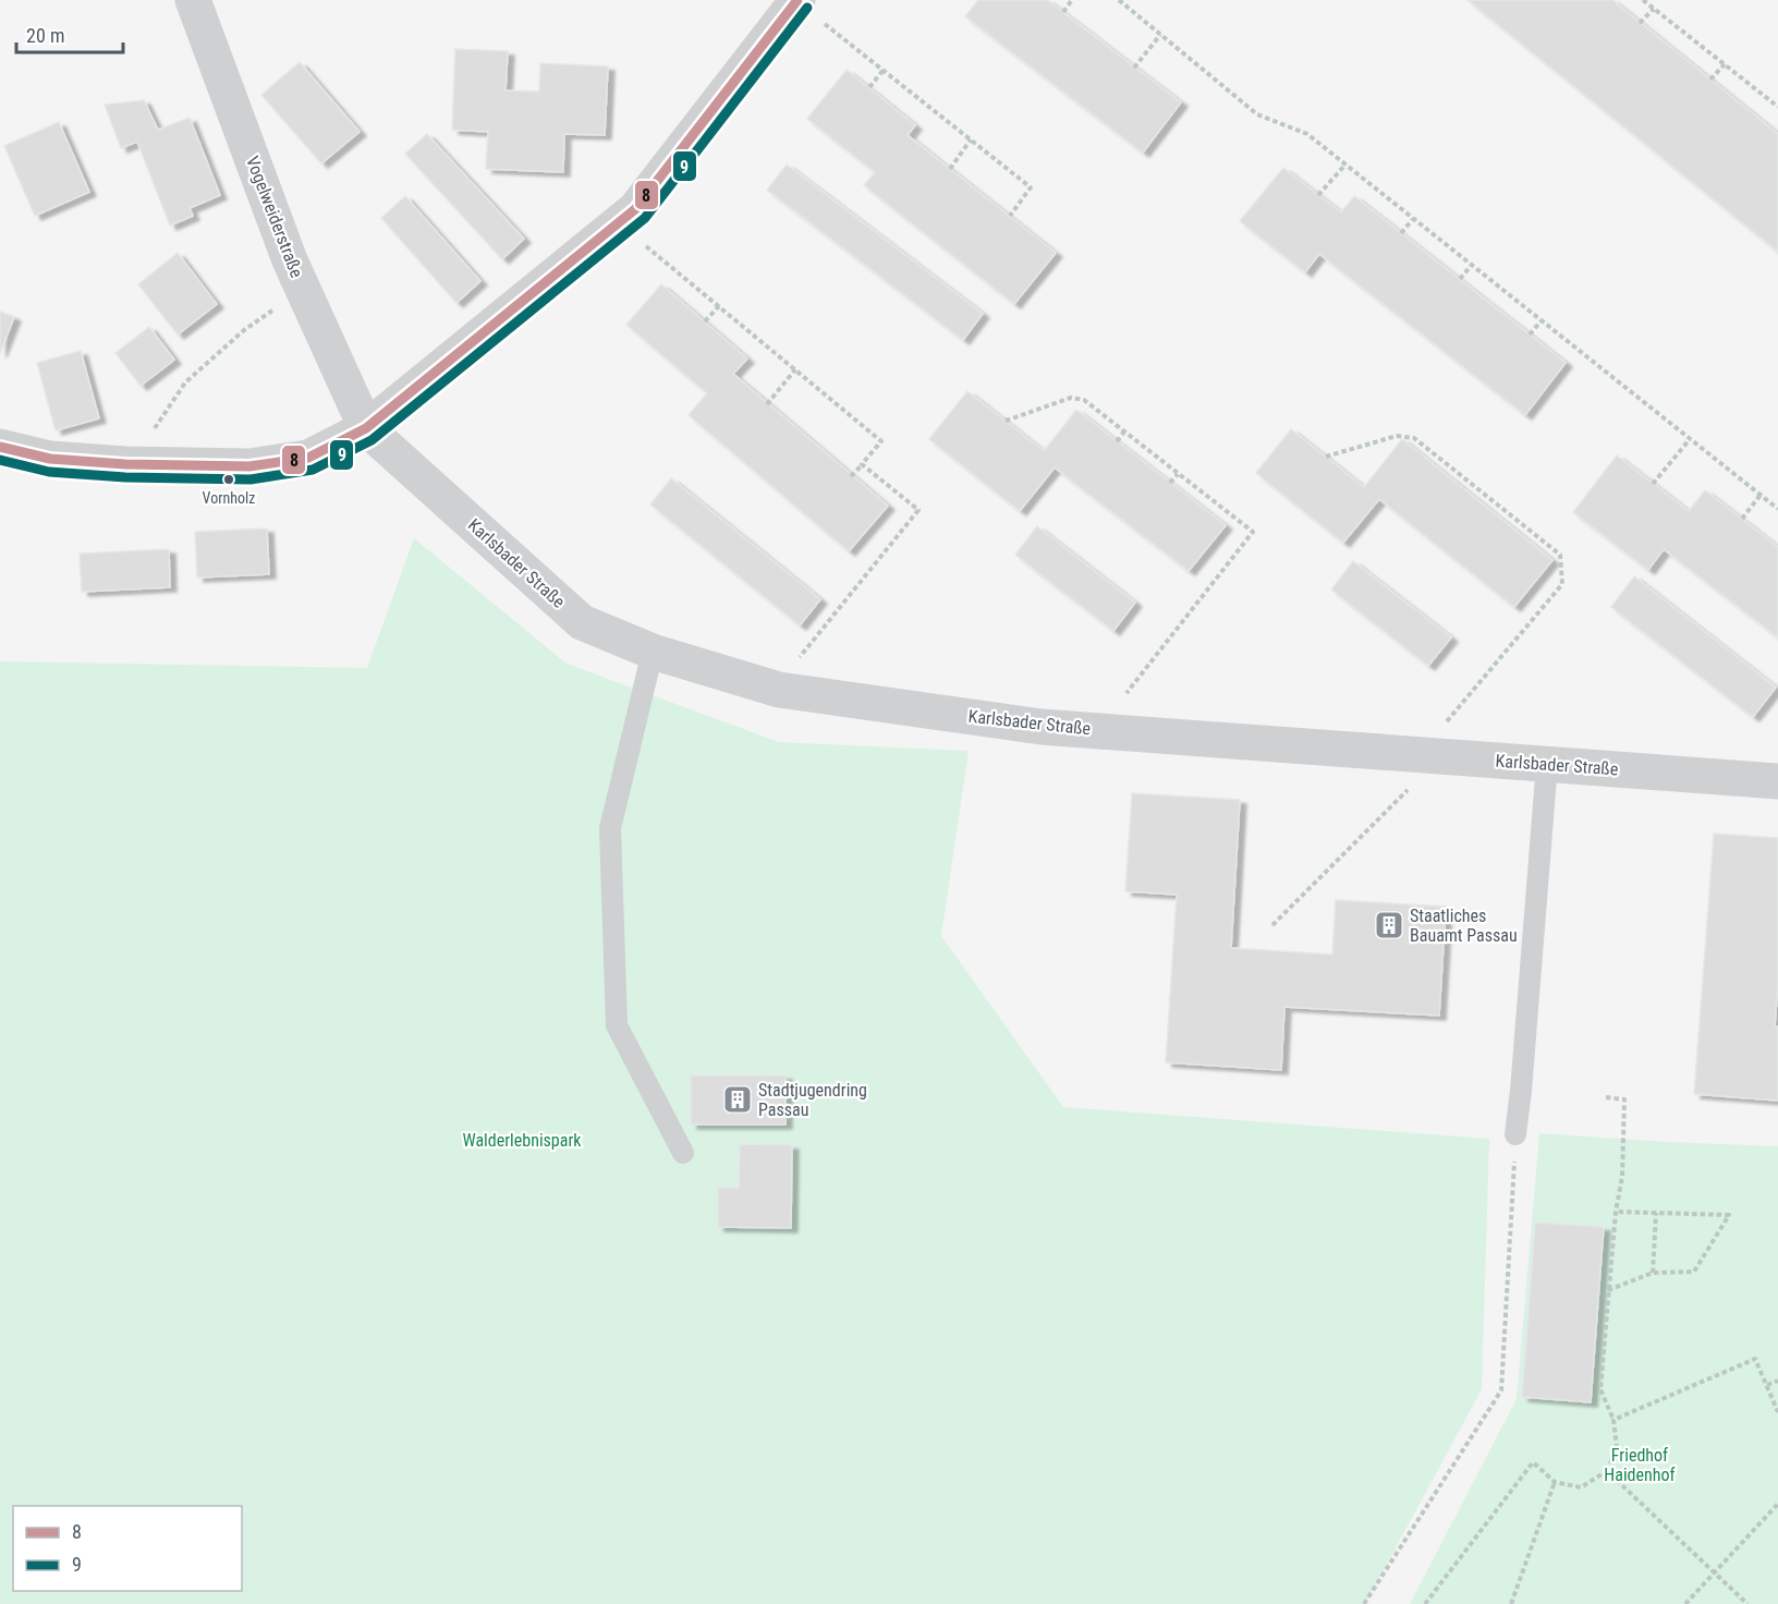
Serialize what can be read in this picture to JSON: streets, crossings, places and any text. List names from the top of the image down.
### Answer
{
  "streets": {
    "street": ["Vogelweiderstraße", "Karlsbader Straße"]
  },
  "crossings": [
    ["Vogelweiderstraße", "Karlsbader Straße"]
  ],
  "parks": ["Walderlebnispark", "Friedhof Haidenhof"],
  "places": {
    "other": ["Vornholz"],
    "building": ["Staatliches Bauamt Passau", "Stadtjugendring Passau"]
  },
  "lines": ["transit line 8", "transit line 9"],
  "legend": ["8", "9"],
  "scale_bar": "20 m"
}
